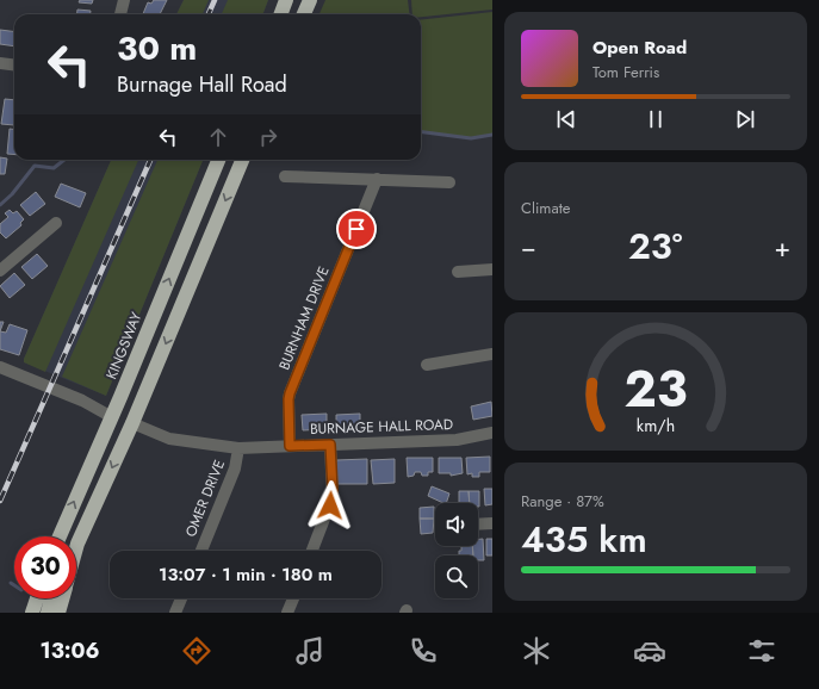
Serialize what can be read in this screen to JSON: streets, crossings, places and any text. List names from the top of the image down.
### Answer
{
  "streets": {
    "highway": ["KINGSWAY"],
    "street": ["BURNHAM DRIVE", "BURNAGE HALL ROAD", "OMER DRIVE"]
  },
  "crossings": [
    ["BURNHAM DRIVE", "BURNAGE HALL ROAD"],
    ["BURNAGE HALL ROAD", "OMER DRIVE"]
  ],
  "page": {
    "turn": ["30 m", "Burnage Hall Road"],
    "song": ["Open Road", "Tom Ferris"],
    "tile": [
      "Climate",
      ["Range · 87%", "435 km"]
    ],
    "heat": ["−", "23°", "+"],
    "limit": "30",
    "trip": "13:07 · 1 min · 180 m",
    "tabs": "13:06",
    "gauge": ["23", "km/h"]
  }
}
